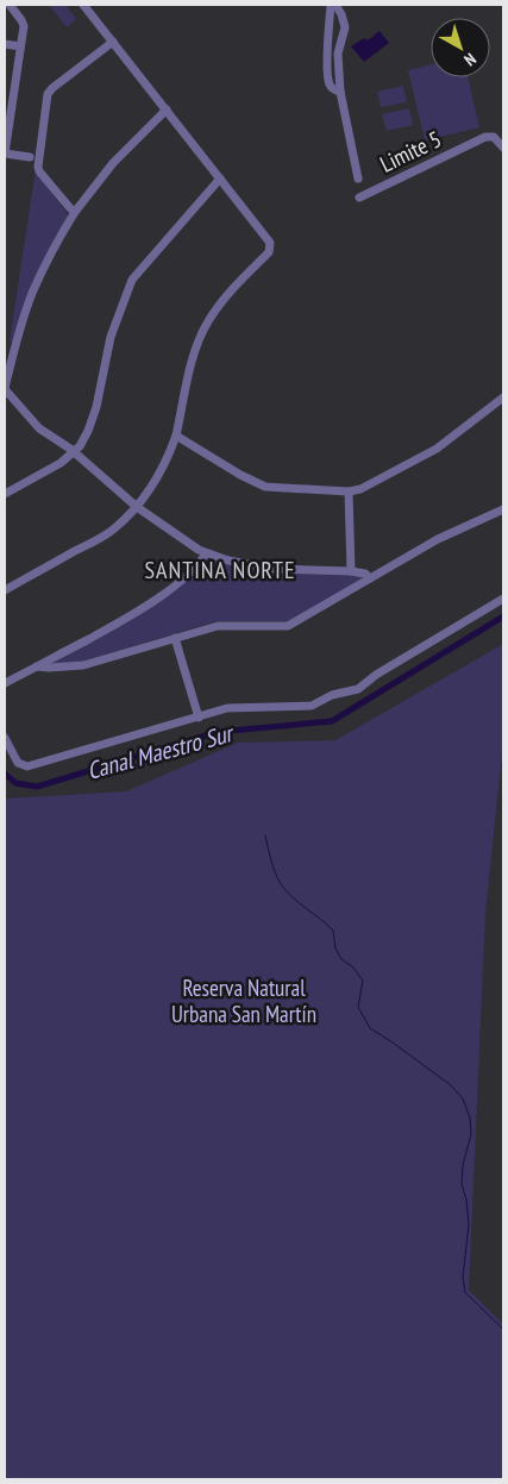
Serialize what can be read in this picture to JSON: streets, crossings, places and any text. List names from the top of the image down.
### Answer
{
  "streets": {
    "street": ["Limite 5"]
  },
  "districts": ["SANTINA NORTE"],
  "water": ["Canal Maestro Sur"],
  "parks": ["Reserva Natural Urbana San Martín"],
  "north": "bottom right"
}
